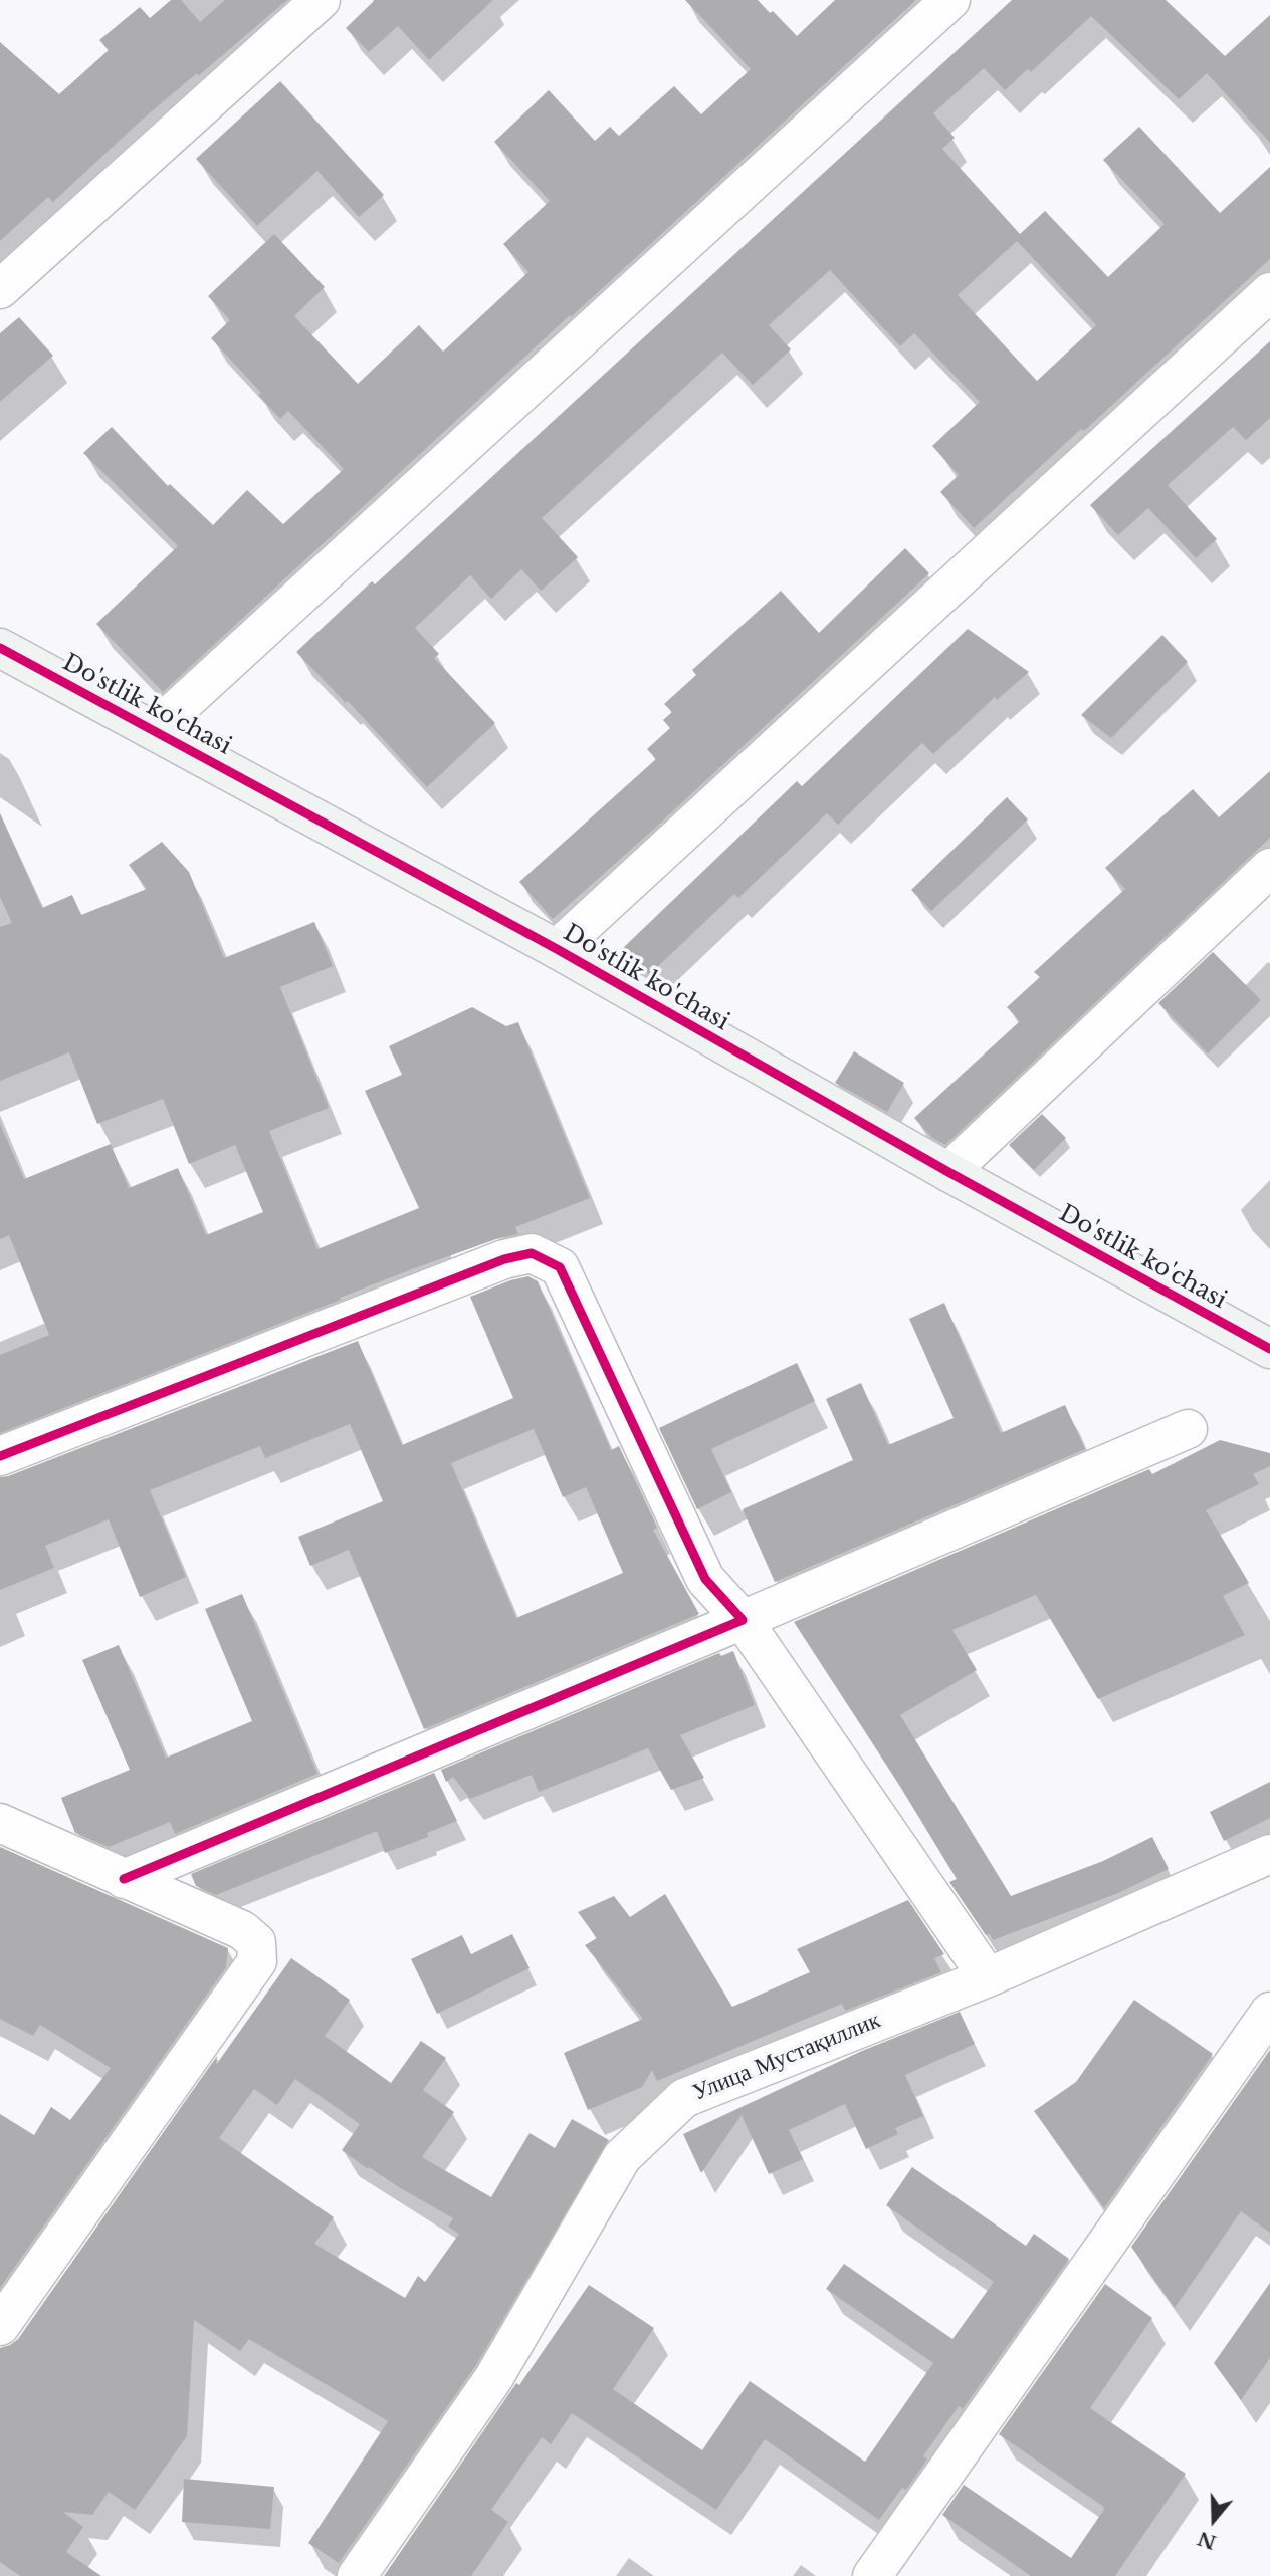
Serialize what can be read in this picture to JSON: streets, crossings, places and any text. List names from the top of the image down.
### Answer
{
  "streets": {
    "street": ["Do'stlik ko'chasi", "Улица Мустақиллик"]
  },
  "north": "bottom"
}
